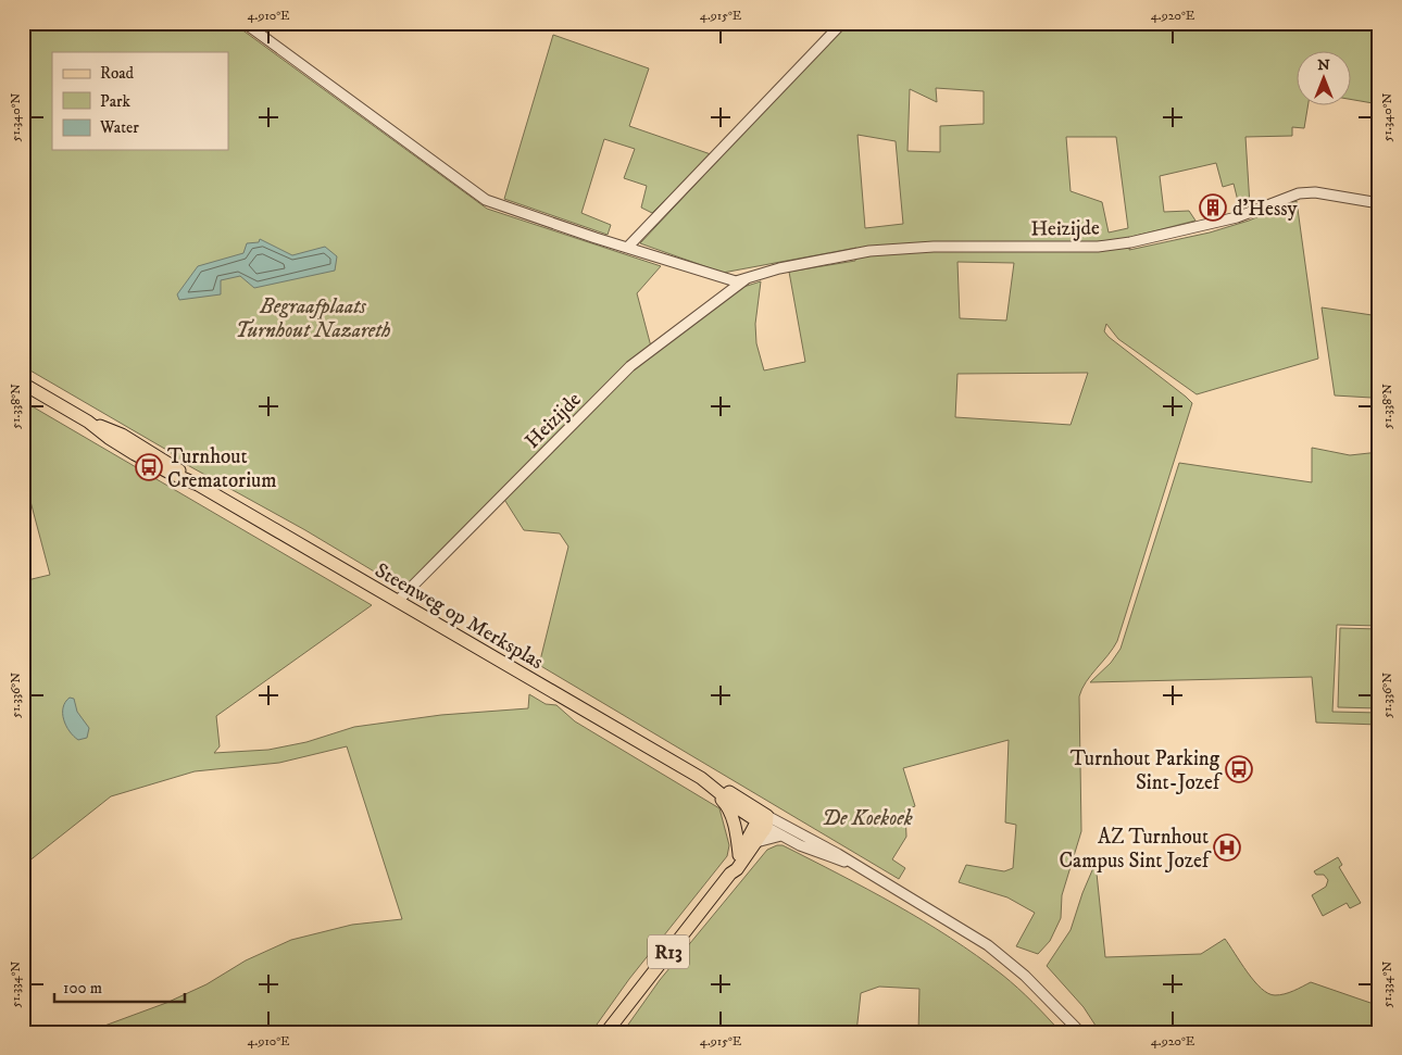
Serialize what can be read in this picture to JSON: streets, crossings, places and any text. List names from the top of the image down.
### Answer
{
  "streets": {
    "main road": ["Steenweg op Merksplas", "R13"],
    "street": ["Heizijde"]
  },
  "crossings": [
    ["Heizijde", "Steenweg op Merksplas"],
    ["Steenweg op Merksplas", "R13"]
  ],
  "parks": ["Begraafplaats Turnhout Nazareth", "De Koekoek"],
  "places": {
    "building": ["d'Hessy"],
    "bus stop": ["Turnhout Crematorium", "Turnhout Parking Sint-Jozef"],
    "hospital": ["AZ Turnhout Campus Sint Jozef"]
  },
  "legend": ["Road", "Park", "Water"],
  "scale_bar": "100 m",
  "north": "top",
  "coordinates": [
    "4.910°E",
    "4.915°E",
    "4.920°E",
    "51.340°N",
    "51.338°N",
    "51.336°N",
    "51.334°N"
  ]
}
